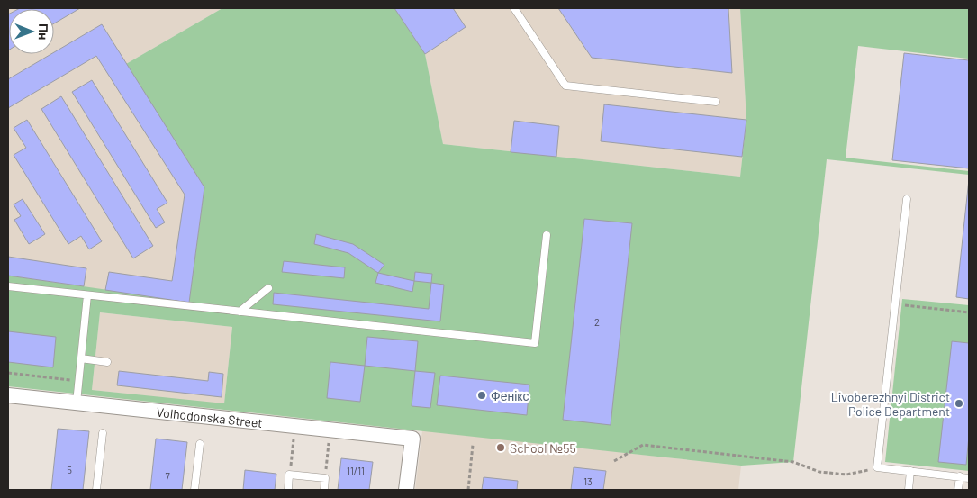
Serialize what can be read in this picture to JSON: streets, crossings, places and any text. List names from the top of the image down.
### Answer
{
  "streets": {
    "street": ["Volhodonska Street"]
  },
  "places": ["Фенікс", "Livoberezhnyi District Police Department", "School №55"],
  "house_numbers": [
    "2",
    "5",
    "11/11",
    "7",
    "13"
  ],
  "north": "right"
}
